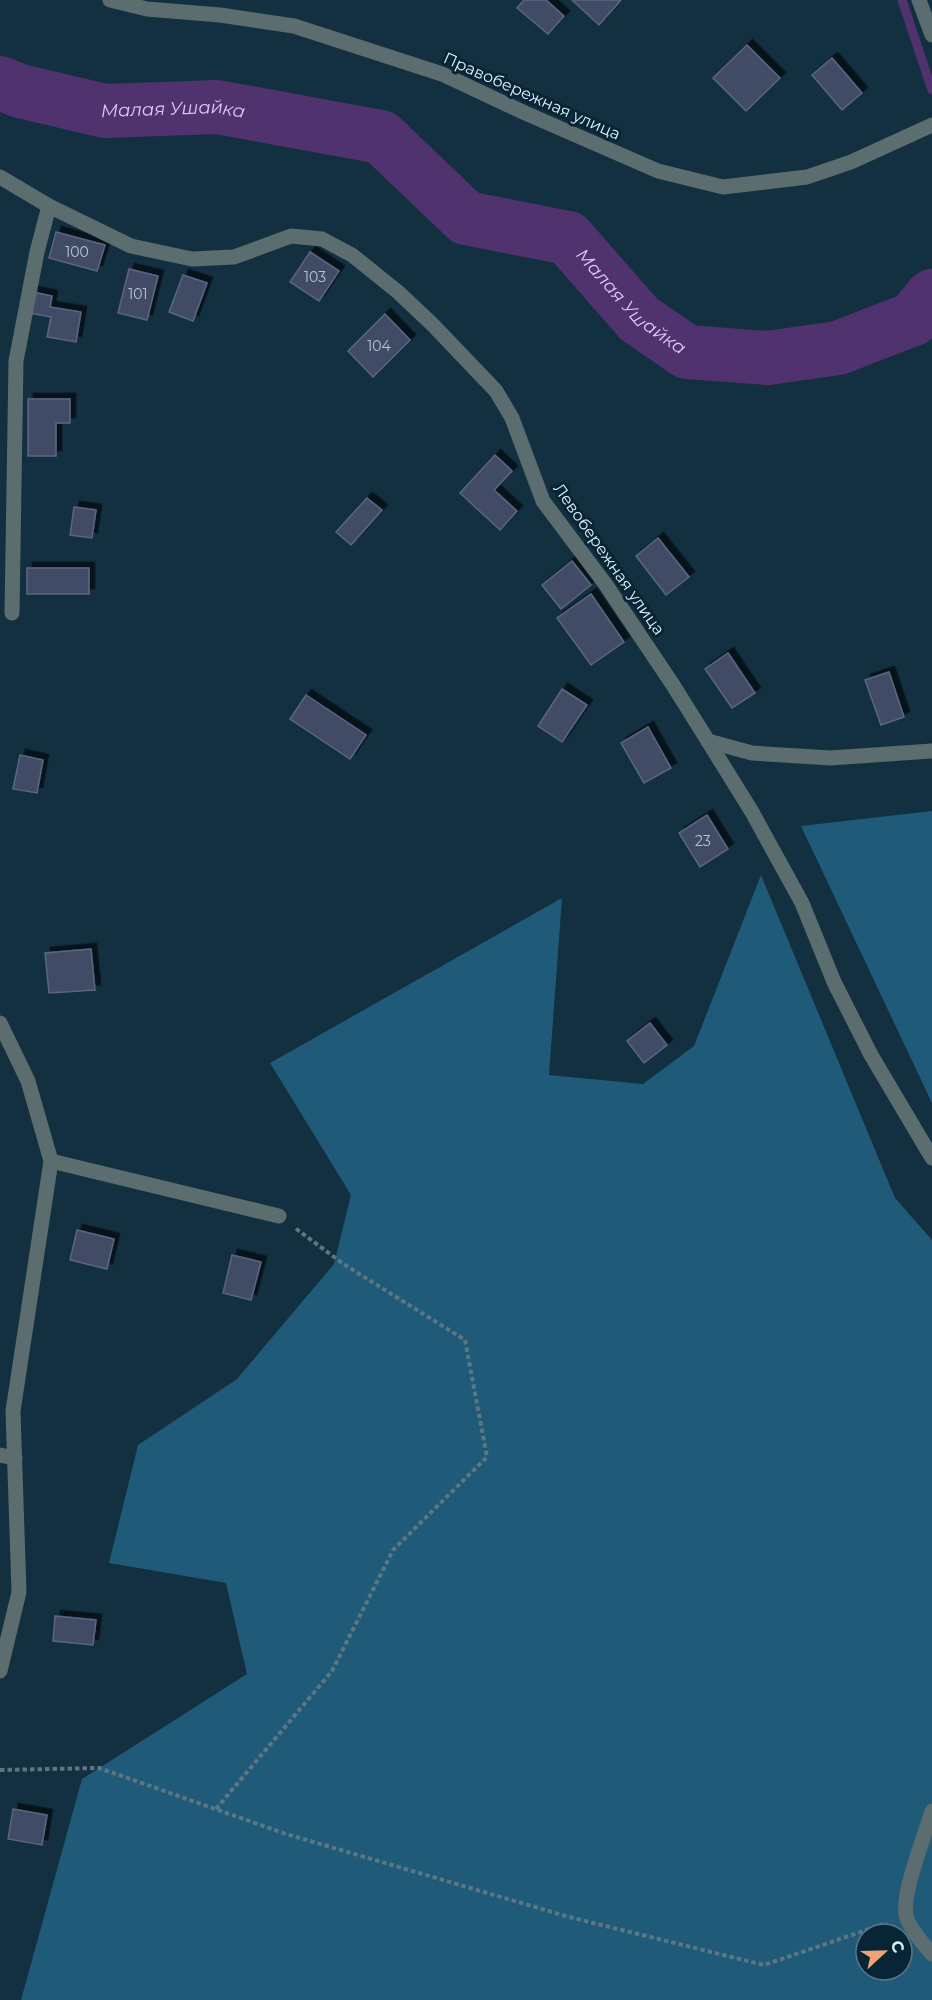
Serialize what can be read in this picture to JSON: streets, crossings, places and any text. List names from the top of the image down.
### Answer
{
  "streets": {
    "street": ["Правобережная улица", "Левобережная улица"]
  },
  "water": ["Малая Ушайка"],
  "house_numbers": [
    "100",
    "103",
    "101",
    "104",
    "23"
  ],
  "north": "right"
}
